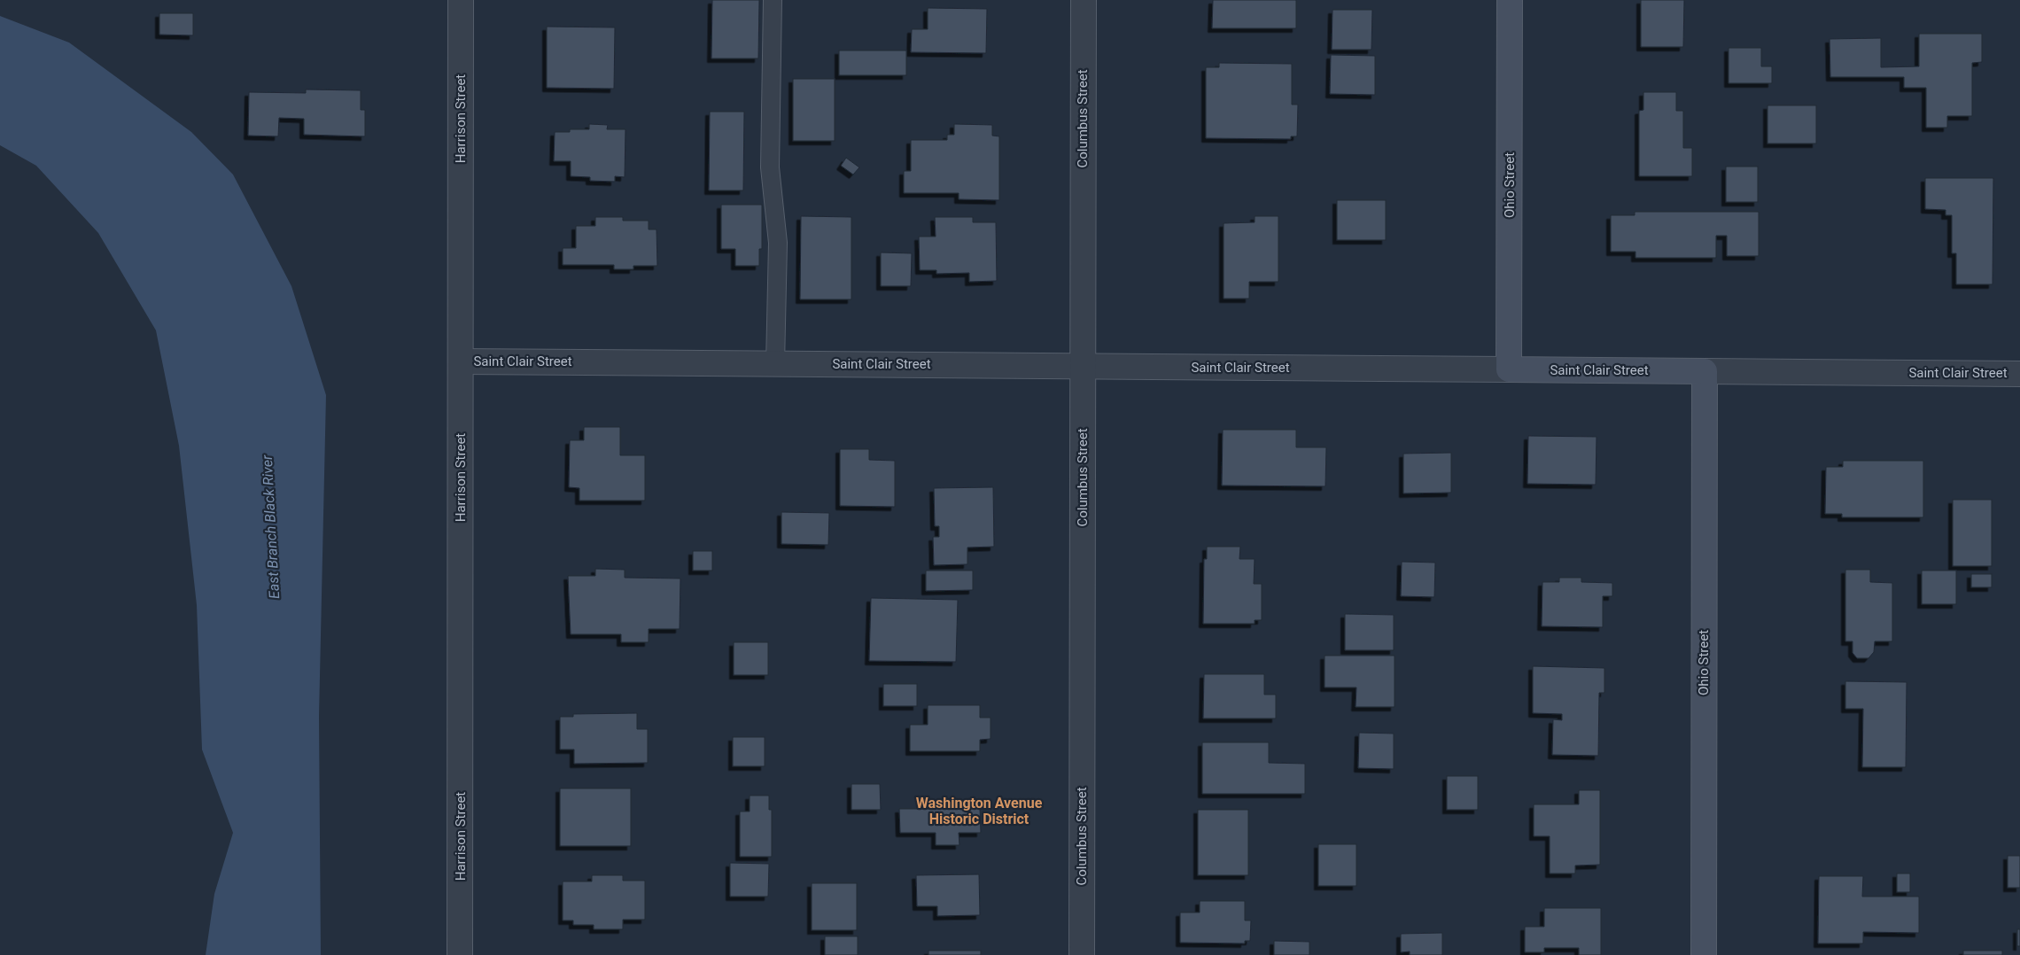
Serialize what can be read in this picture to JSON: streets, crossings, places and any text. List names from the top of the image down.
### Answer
{
  "streets": {
    "street": [
      "Harrison Street",
      "Columbus Street",
      "Ohio Street",
      "Saint Clair Street"
    ]
  },
  "crossings": [
    ["Harrison Street", "Saint Clair Street"],
    ["Columbus Street", "Saint Clair Street"],
    ["Ohio Street", "Saint Clair Street"]
  ],
  "districts": ["Washington Avenue Historic District"],
  "water": ["East Branch Black River"]
}
